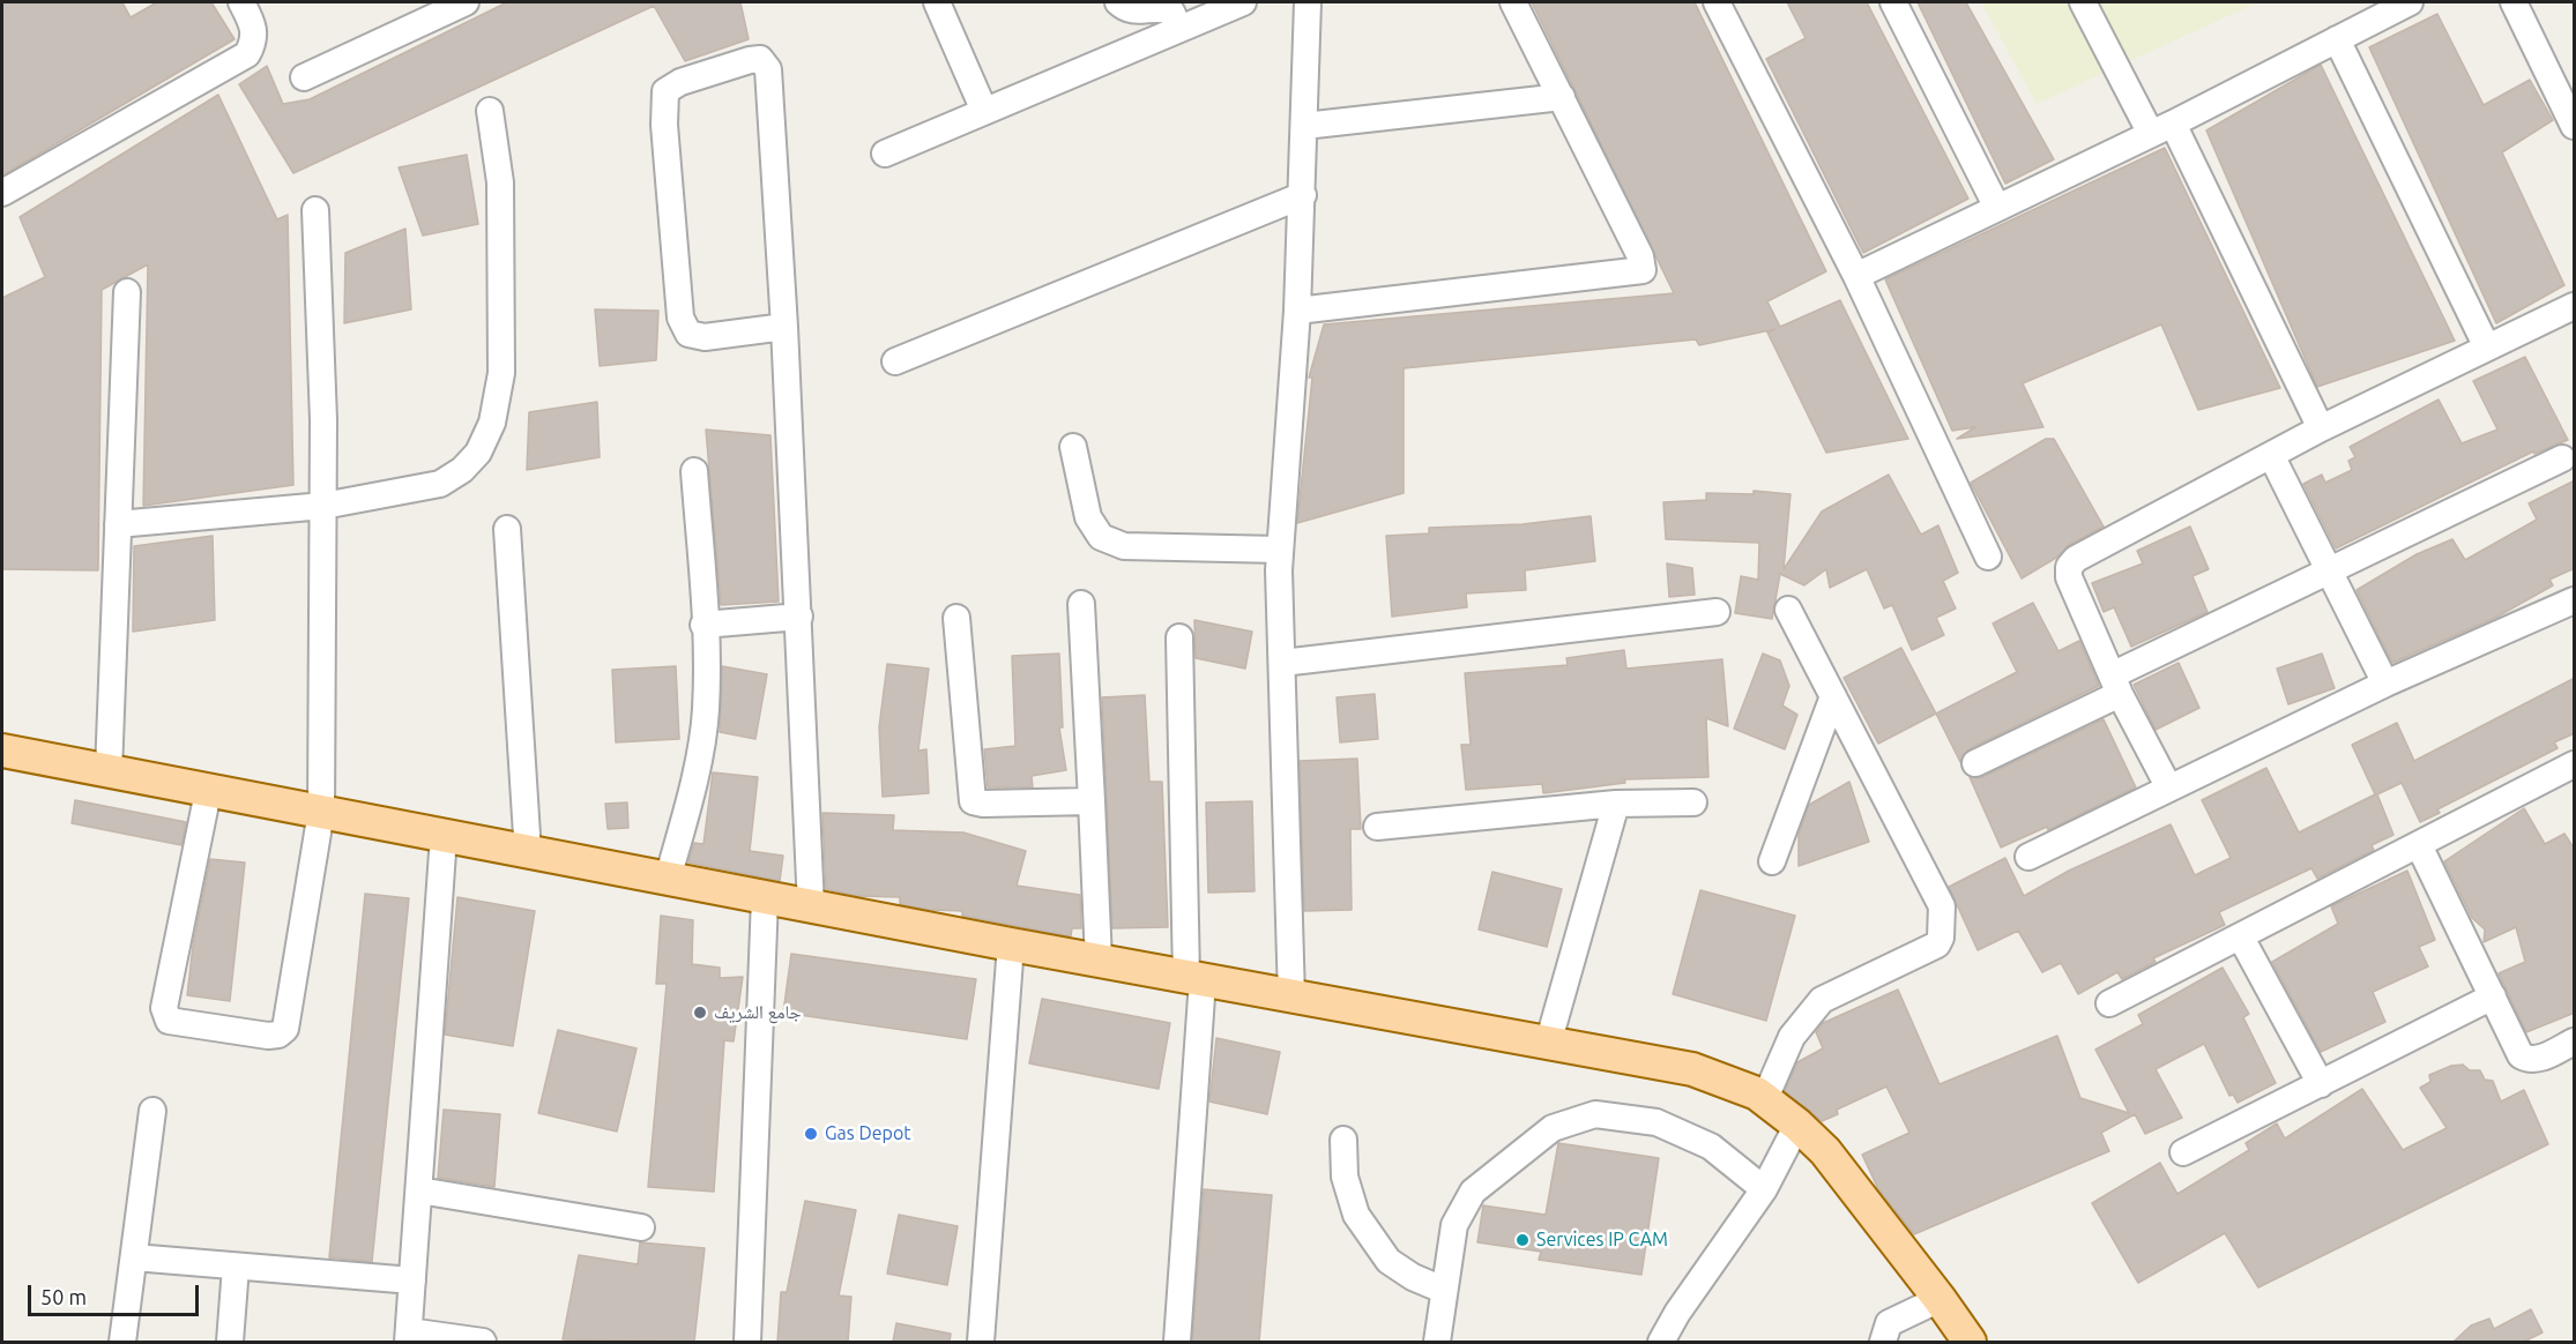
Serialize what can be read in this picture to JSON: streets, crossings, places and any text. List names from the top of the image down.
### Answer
{
  "places": ["جامع الشريف", "Gas Depot", "Services IP CAM"],
  "scale_bar": "50 m"
}
